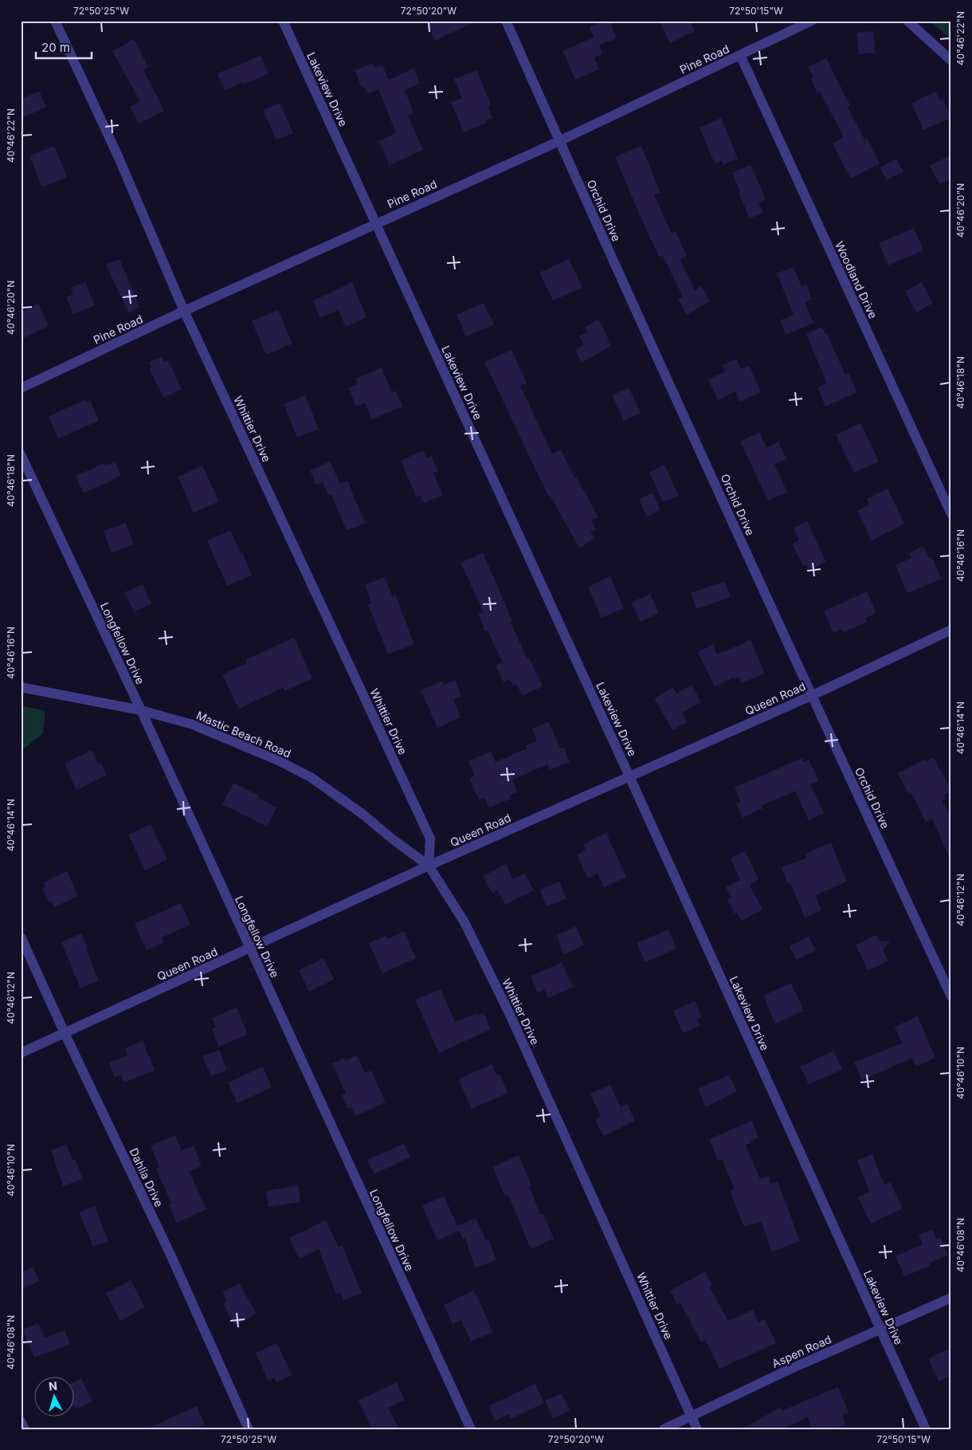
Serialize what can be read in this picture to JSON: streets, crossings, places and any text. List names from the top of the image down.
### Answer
{
  "streets": {
    "street": [
      "Pine Road",
      "Lakeview Drive",
      "Orchid Drive",
      "Woodland Drive",
      "Whittier Drive",
      "Longfellow Drive",
      "Queen Road",
      "Mastic Beach Road",
      "Dahlia Drive",
      "Aspen Road"
    ]
  },
  "crossings": [
    ["Pine Road", "Lakeview Drive"],
    ["Pine Road", "Orchid Drive"],
    ["Pine Road", "Woodland Drive"],
    ["Pine Road", "Whittier Drive"],
    ["Lakeview Drive", "Queen Road"],
    ["Lakeview Drive", "Aspen Road"],
    ["Orchid Drive", "Queen Road"],
    ["Whittier Drive", "Queen Road"],
    ["Whittier Drive", "Mastic Beach Road"],
    ["Whittier Drive", "Aspen Road"],
    ["Longfellow Drive", "Queen Road"],
    ["Longfellow Drive", "Mastic Beach Road"],
    ["Queen Road", "Mastic Beach Road"],
    ["Queen Road", "Dahlia Drive"]
  ],
  "scale_bar": "20 m",
  "north": "top",
  "coordinates": [
    "72°50'25\"W",
    "72°50'20\"W",
    "72°50'15\"W",
    "40°46'22\"N",
    "40°46'20\"N",
    "40°46'18\"N",
    "40°46'16\"N",
    "40°46'14\"N",
    "40°46'12\"N",
    "40°46'10\"N",
    "40°46'08\"N"
  ]
}
